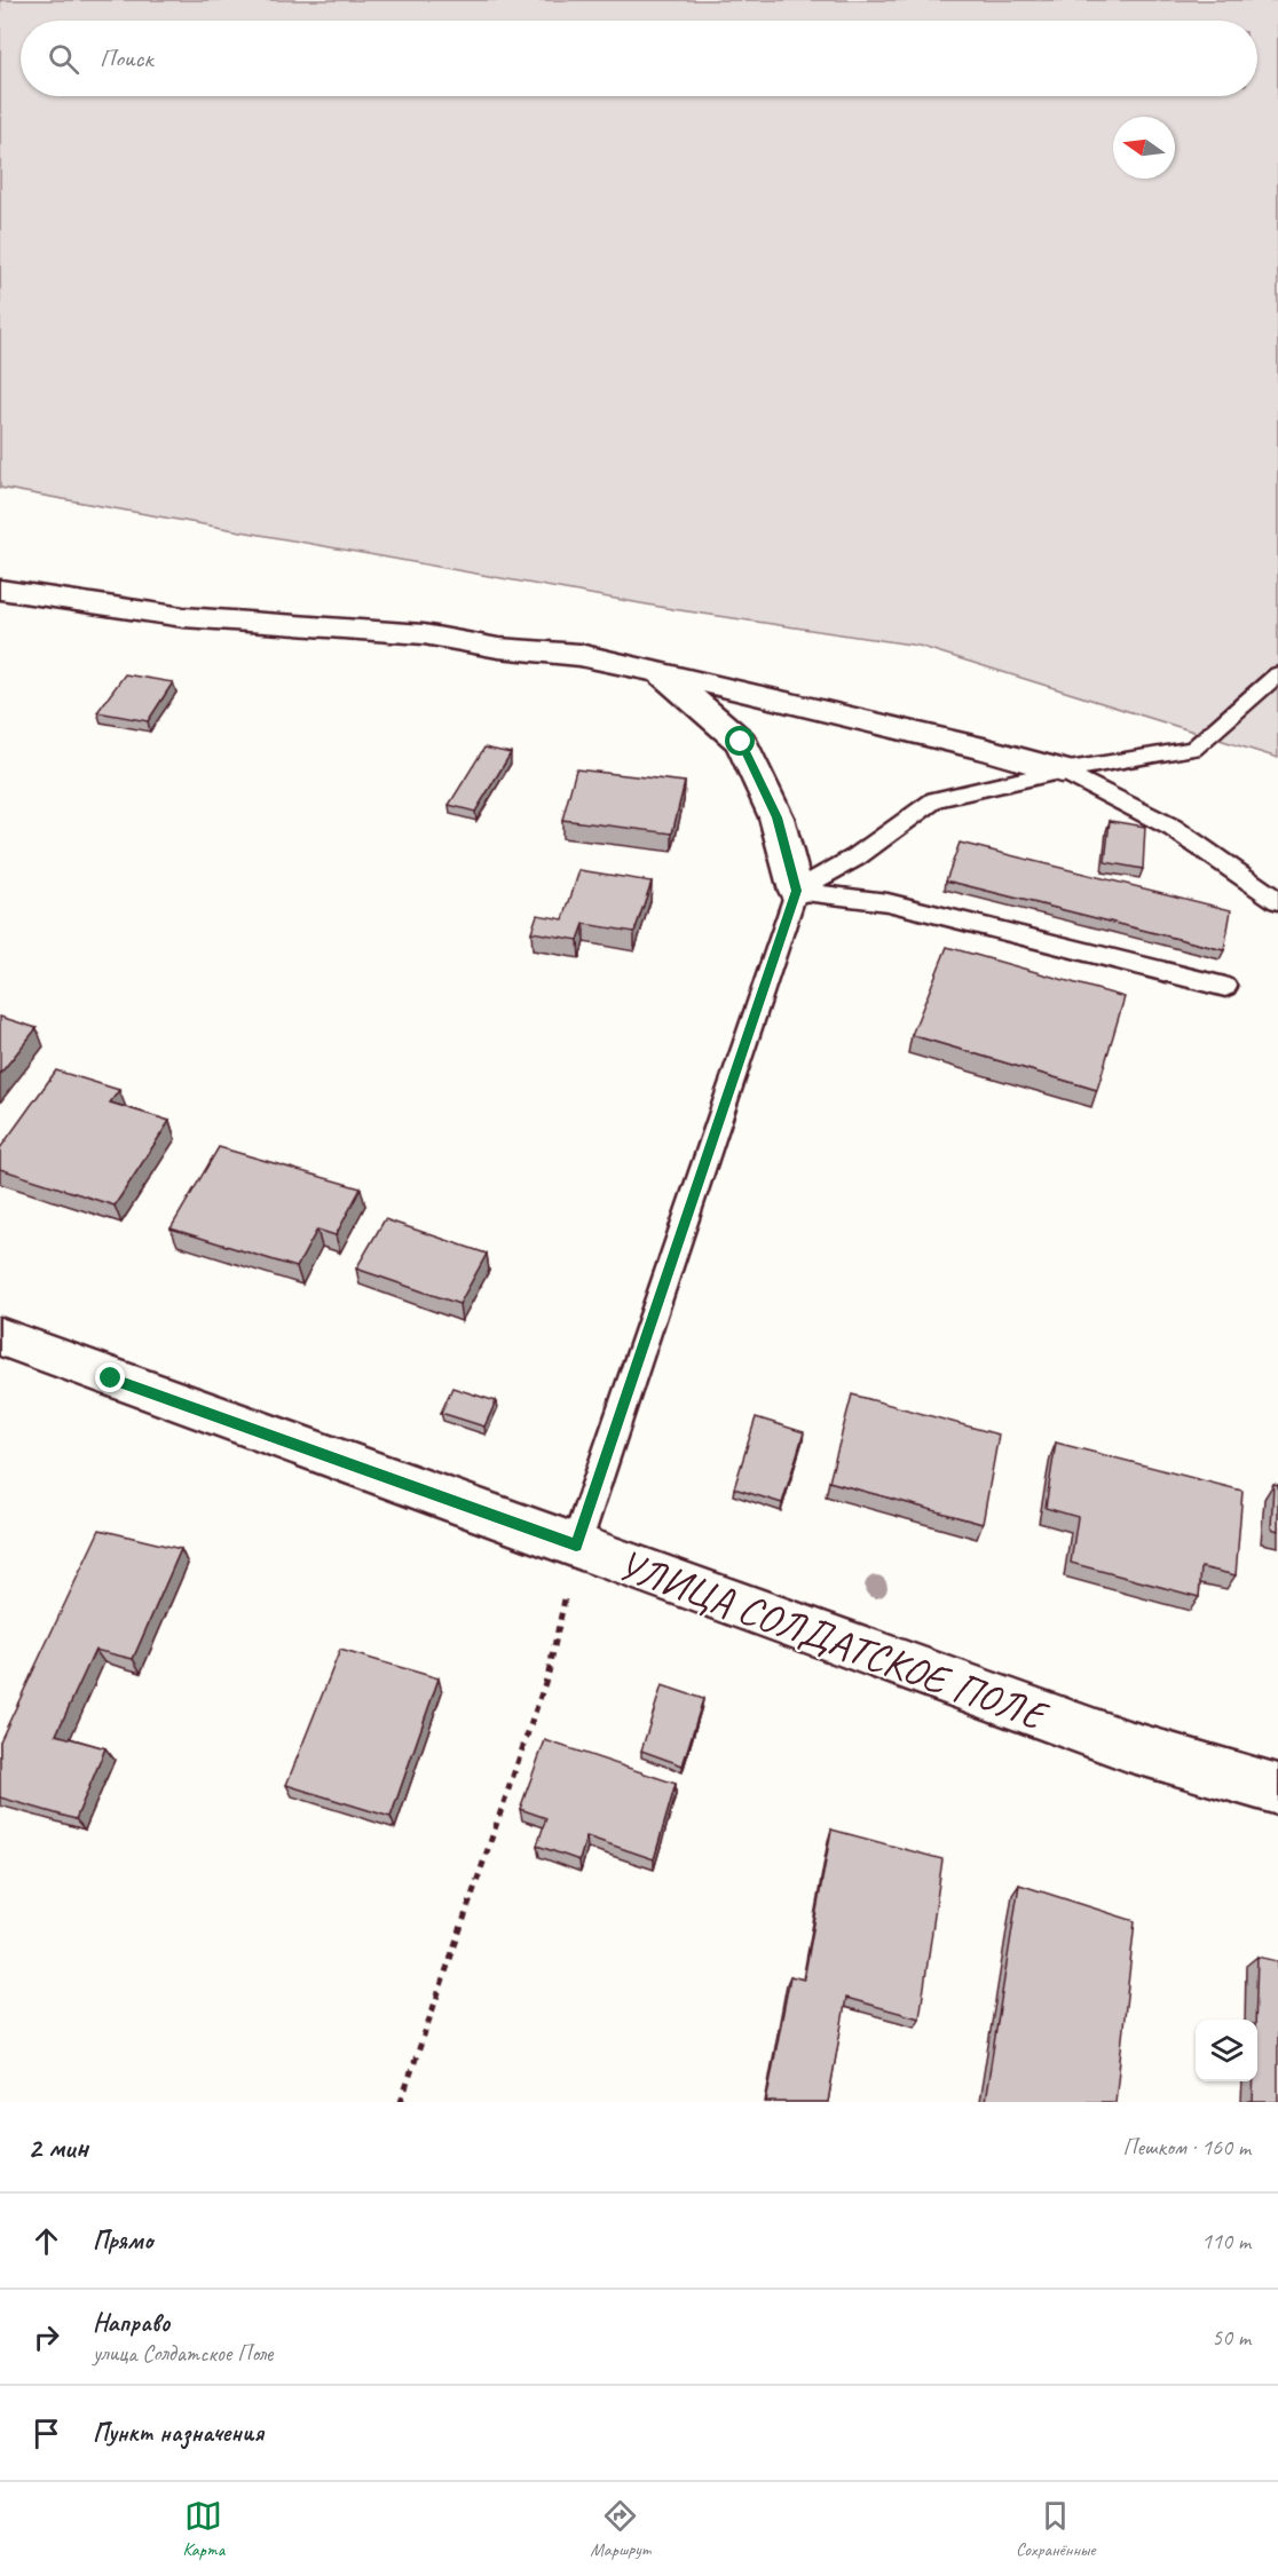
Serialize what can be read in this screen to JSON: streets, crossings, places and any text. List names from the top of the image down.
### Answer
{
  "streets": {
    "street": ["УЛИЦА СОЛДАТСКОЕ ПОЛЕ"]
  },
  "north": "left",
  "page": {
    "search": "Поиск",
    "heading": ["2 мин", "Пешком · 160 m"],
    "list": [
      ["Прямо", "110 m"],
      ["Направо", "улица Солдатское Поле", "50 m"],
      "Пункт назначения"
    ],
    "nav": ["Карта", "Маршрут", "Сохранённые"]
  }
}
